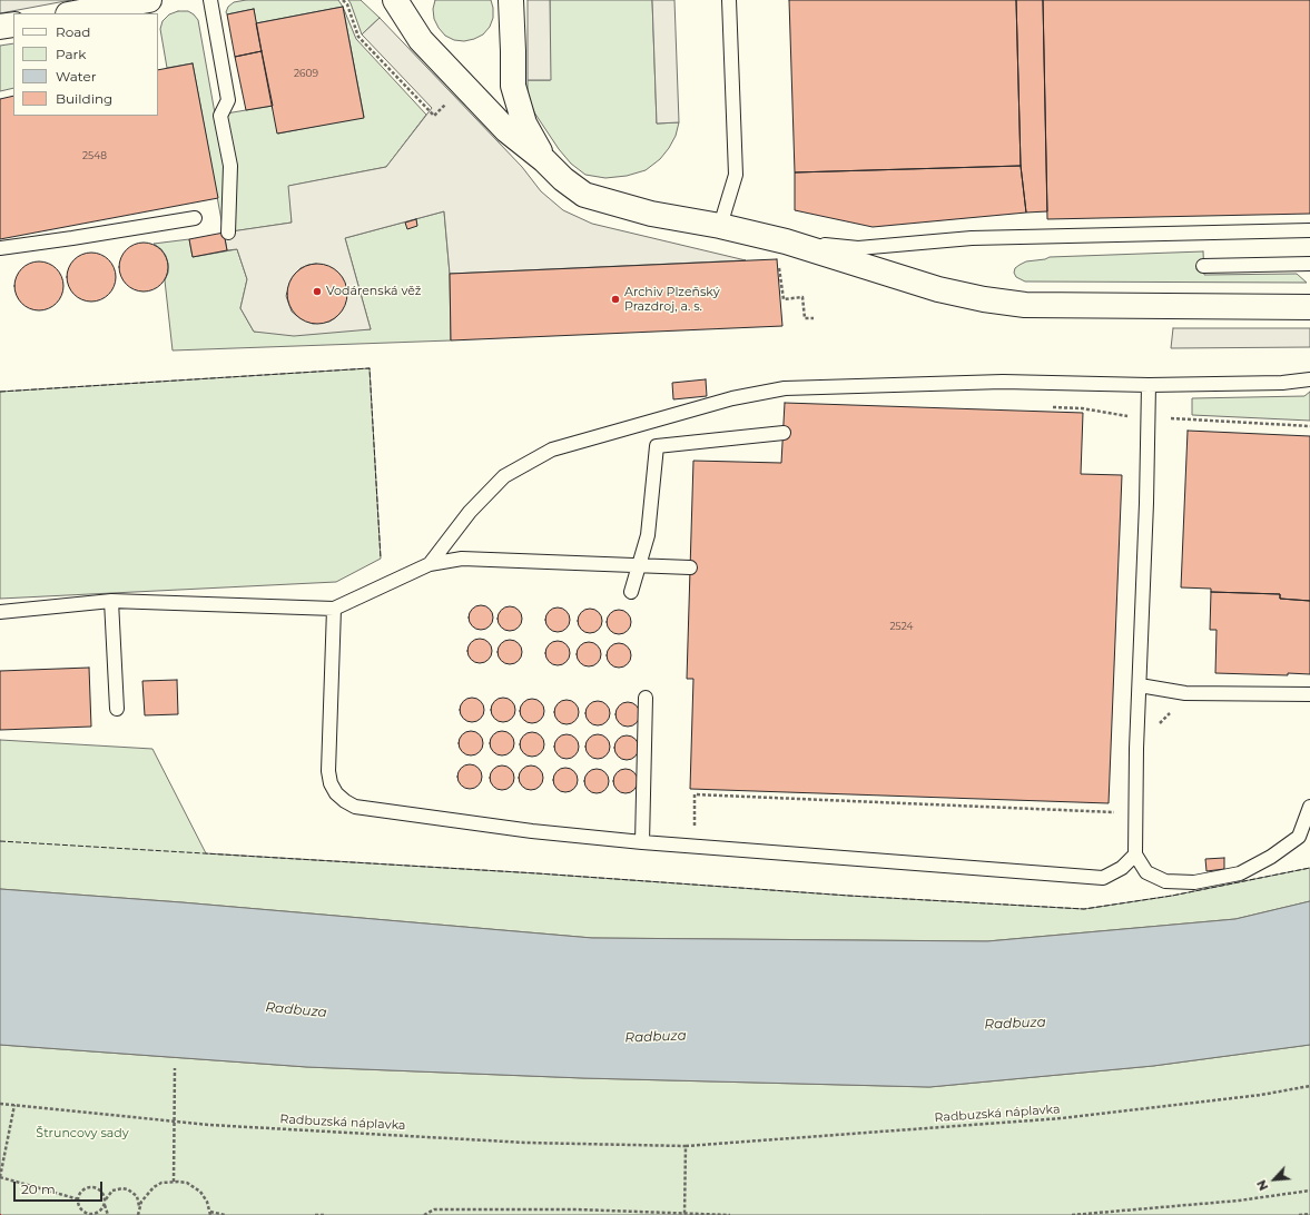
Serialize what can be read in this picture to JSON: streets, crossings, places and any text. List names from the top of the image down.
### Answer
{
  "streets": {
    "path": ["Radbuzská náplavka"]
  },
  "water": ["Radbuza"],
  "parks": ["Štruncovy sady"],
  "places": ["Vodárenská věž", "Archiv Plzeňský Prazdroj, a. s."],
  "house_numbers": ["2609", "2548", "2524"],
  "legend": [
    "Road",
    "Park",
    "Water",
    "Building"
  ],
  "scale_bar": "20 m",
  "north": "bottom left"
}
